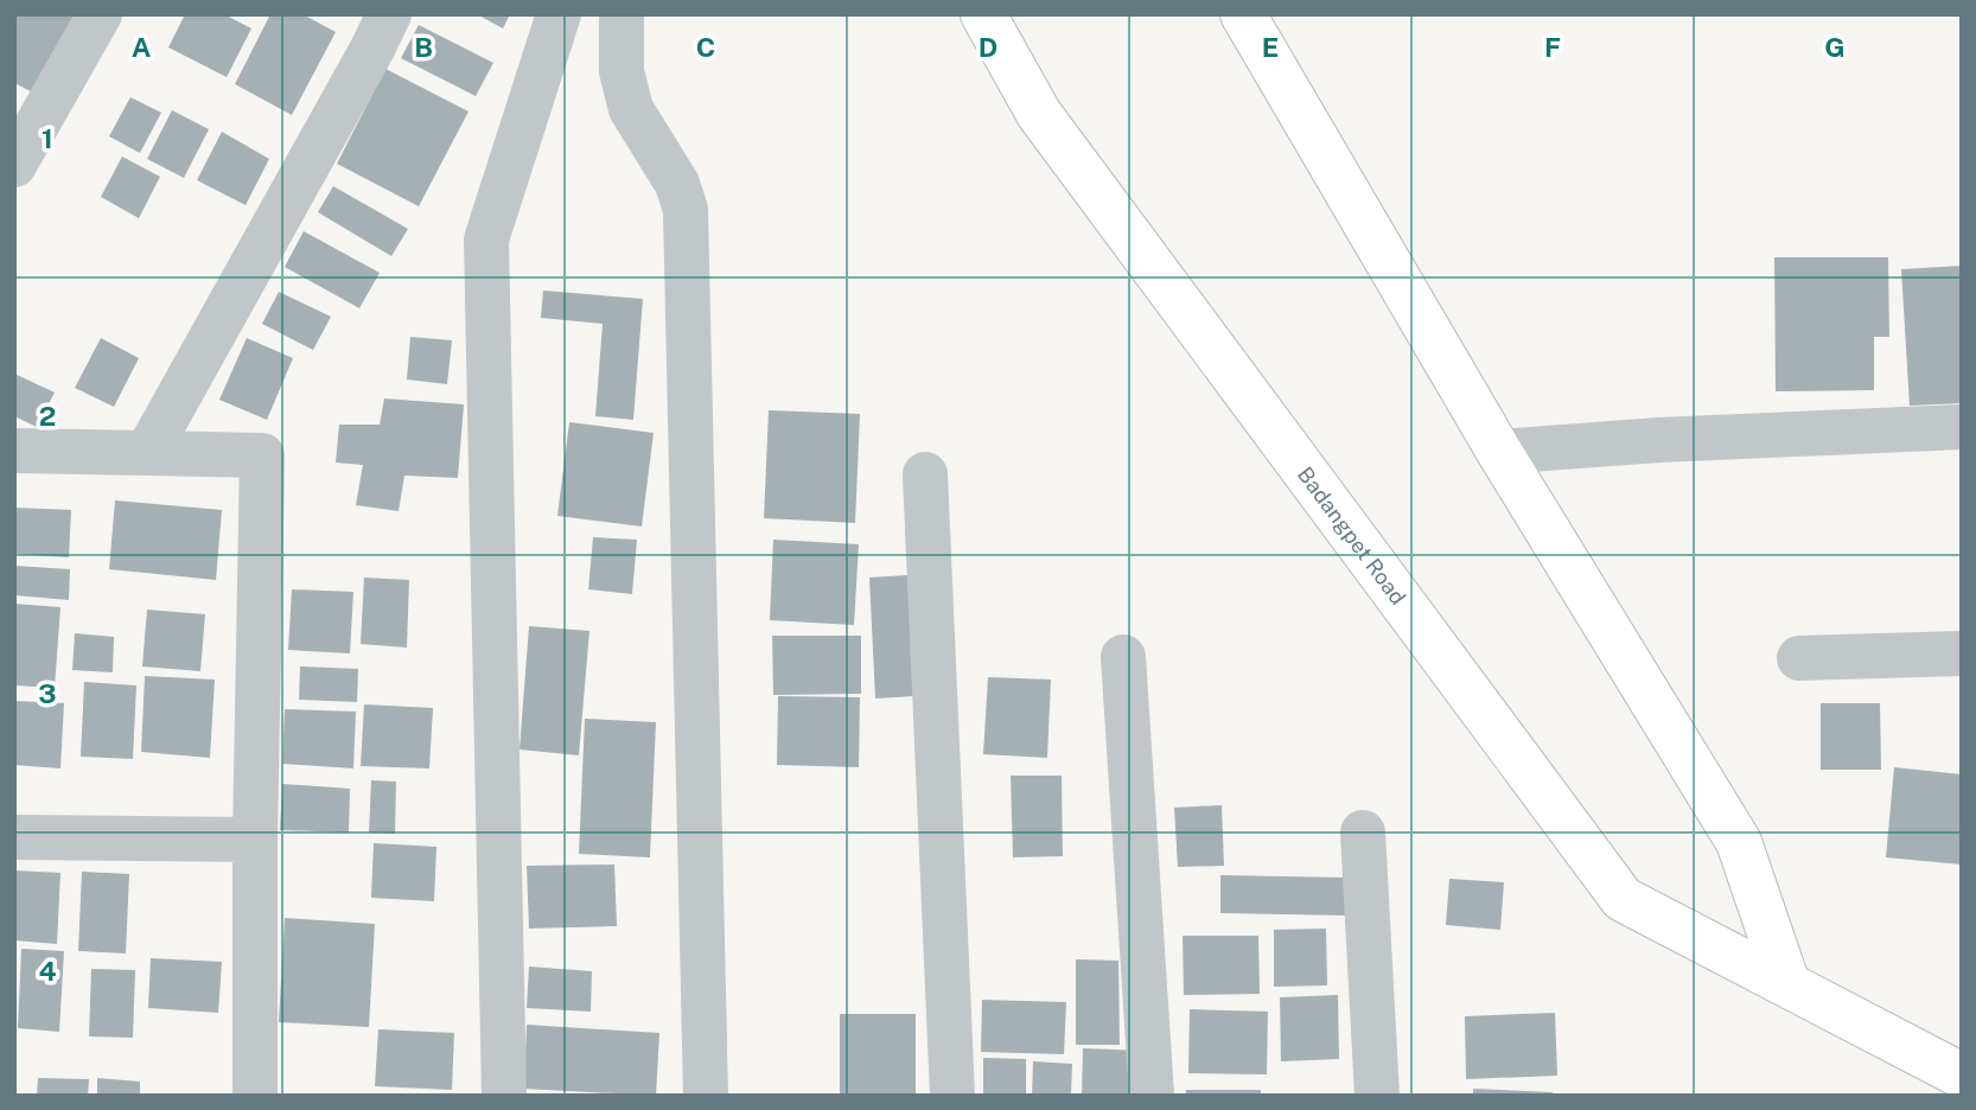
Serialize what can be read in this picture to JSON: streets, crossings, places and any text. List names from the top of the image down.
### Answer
{
  "streets": {
    "main road": ["Badangpet Road"]
  },
  "grid": {
    "columns": [
      "A",
      "B",
      "C",
      "D",
      "E",
      "F",
      "G"
    ],
    "rows": [
      "1",
      "2",
      "3",
      "4"
    ]
  }
}
